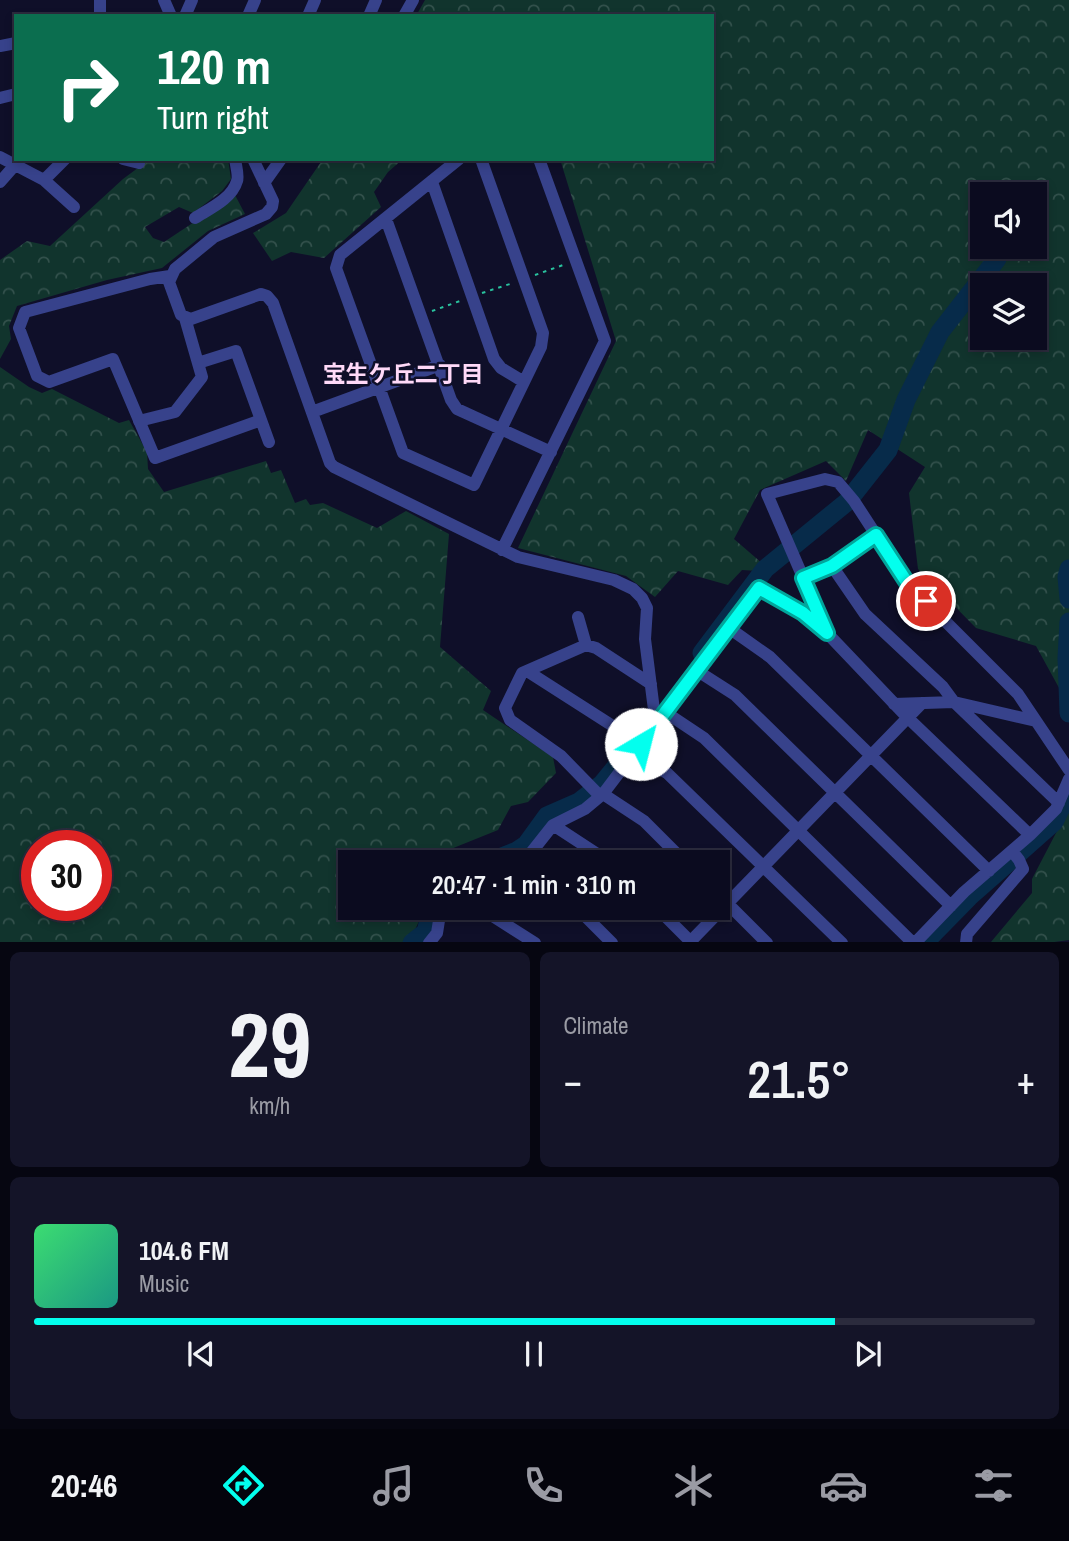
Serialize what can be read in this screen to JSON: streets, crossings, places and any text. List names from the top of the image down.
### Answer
{
  "districts": ["宝生ケ丘二丁目"],
  "page": {
    "turn": ["120 m", "Turn right"],
    "limit": "30",
    "trip": "20:47 · 1 min · 310 m",
    "tile": [
      ["29", "km/h"],
      "Climate"
    ],
    "heat": ["−", "21.5°", "+"],
    "song": ["104.6 FM", "Music"],
    "tabs": "20:46"
  }
}
